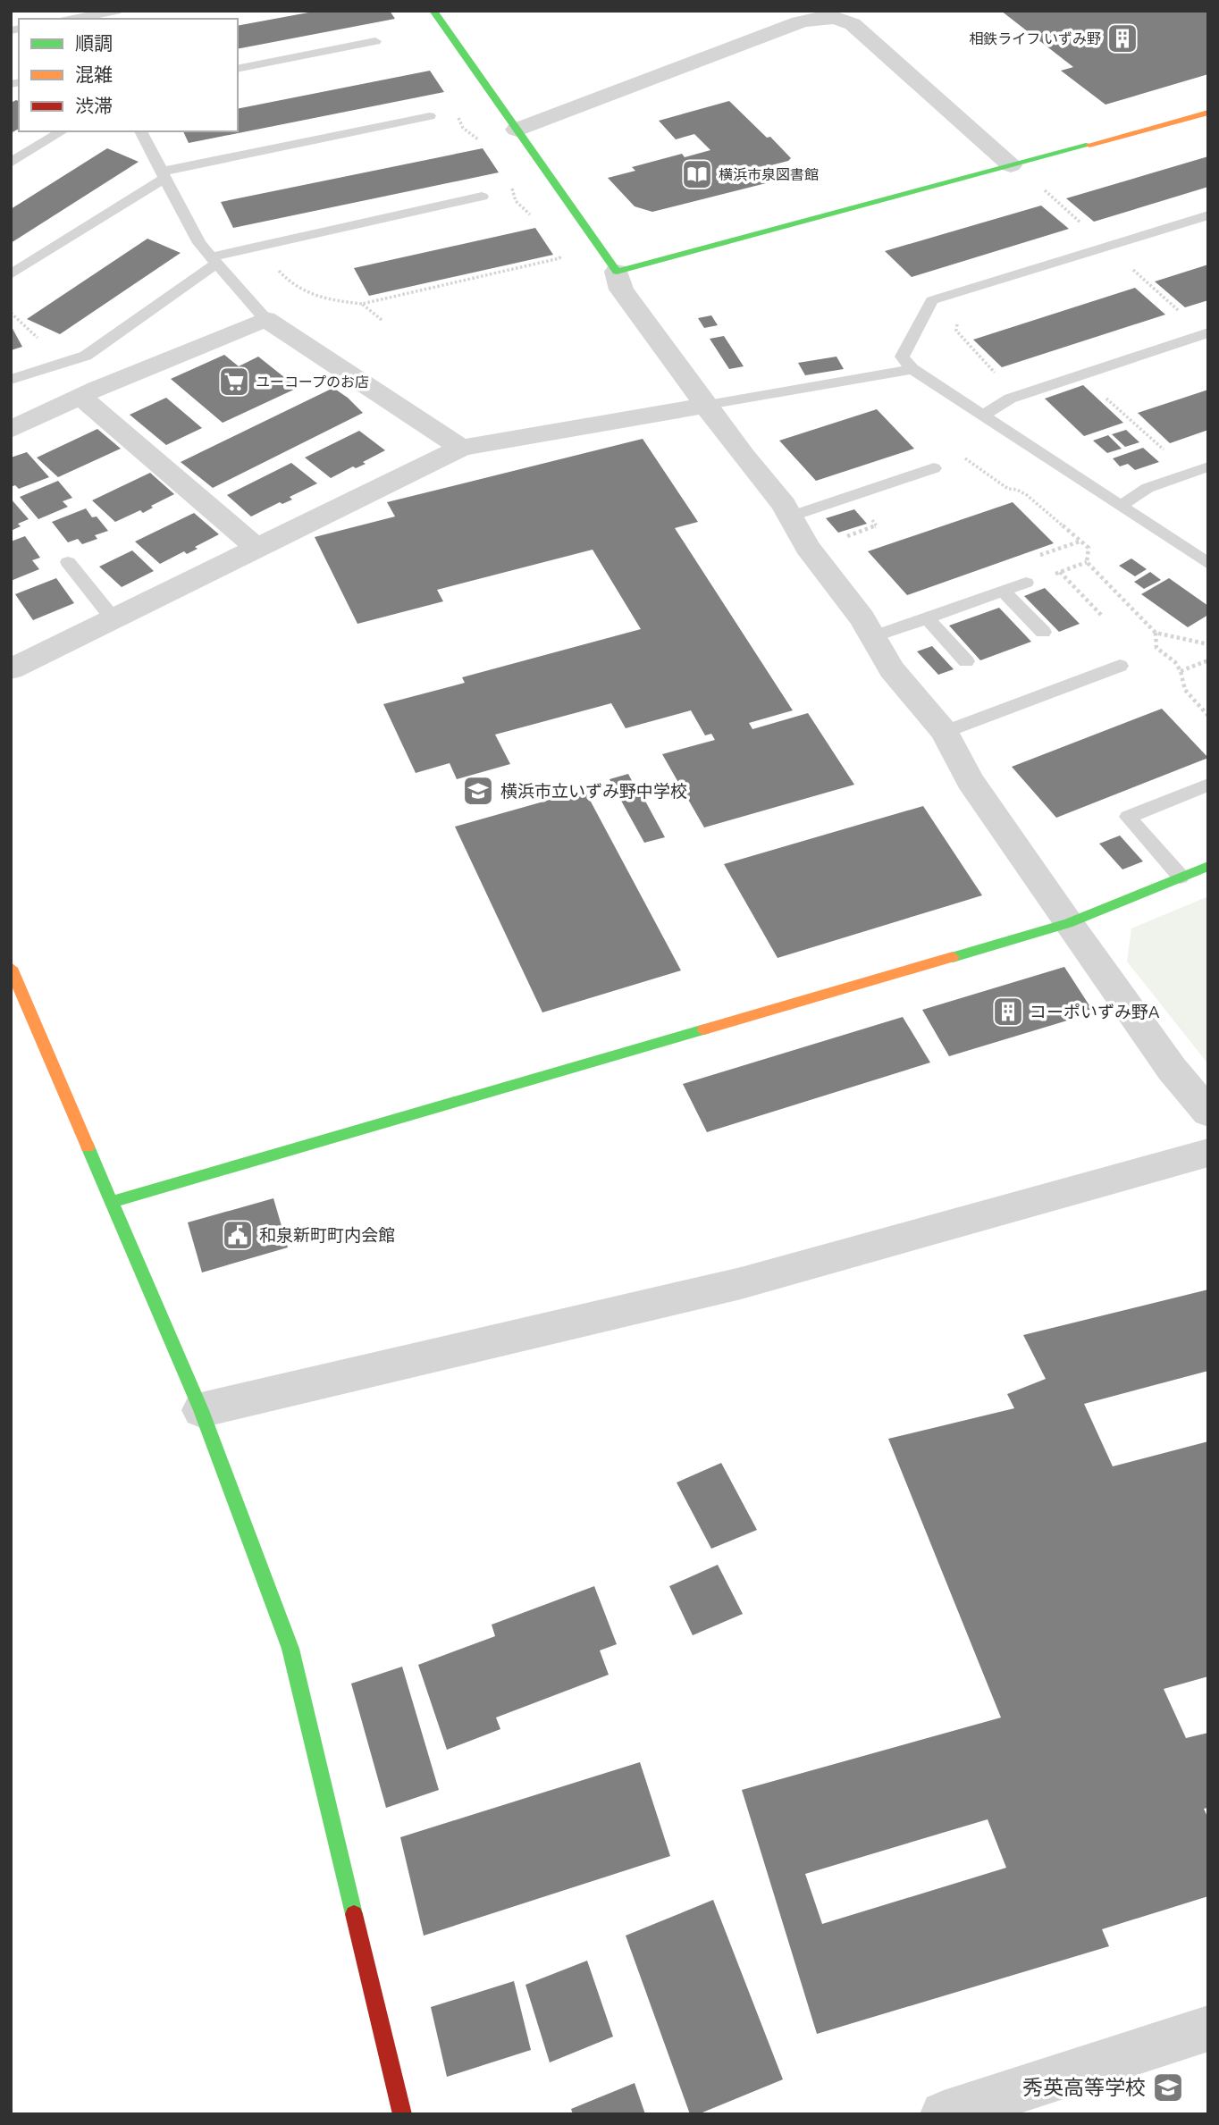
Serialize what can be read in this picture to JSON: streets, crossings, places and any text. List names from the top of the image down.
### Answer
{
  "places": {
    "building": ["相鉄ライフ いずみ野", "コーポいずみ野A"],
    "library": ["横浜市泉図書館"],
    "supermarket": ["ユーコープのお店"],
    "school or university": ["横浜市立いずみ野中学校", "秀英高等学校"],
    "public building": ["和泉新町町内会館"]
  },
  "legend": ["順調", "混雑", "渋滞"]
}
